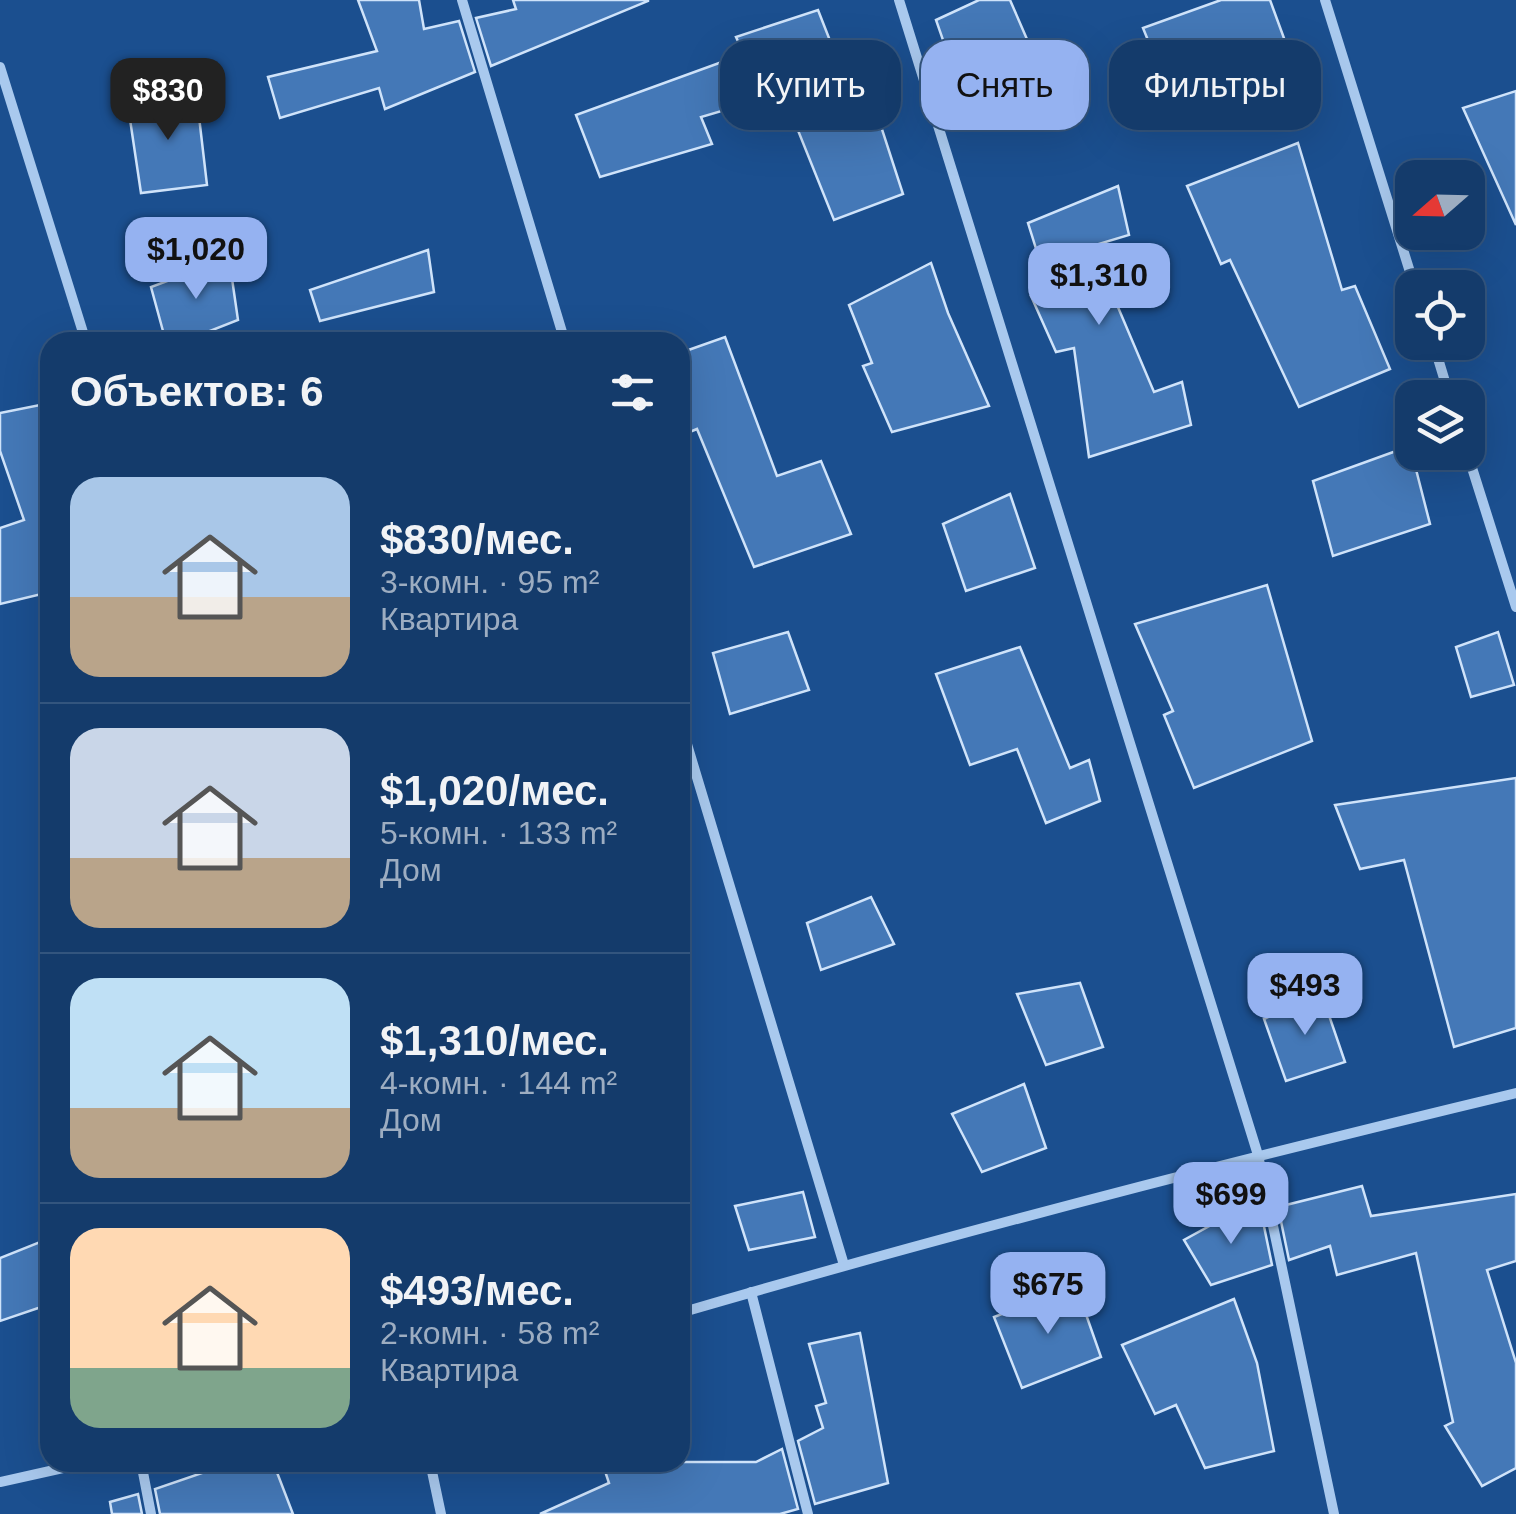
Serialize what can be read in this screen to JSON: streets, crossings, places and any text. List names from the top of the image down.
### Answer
{
  "north": "left",
  "page": {
    "chip": ["Купить", "Снять", "Фильтры"],
    "price": [
      "$830",
      "$1,020",
      "$1,310",
      "$493",
      "$699",
      "$675"
    ],
    "heading": "Объектов: 6",
    "list": [
      {
        "name": "$830/мес.",
        "note": "3-комн. · 95 m² · Квартира"
      },
      {
        "name": "$1,020/мес.",
        "note": "5-комн. · 133 m² · Дом"
      },
      {
        "name": "$1,310/мес.",
        "note": "4-комн. · 144 m² · Дом"
      },
      {
        "name": "$493/мес.",
        "note": "2-комн. · 58 m² · Квартира"
      }
    ]
  }
}
